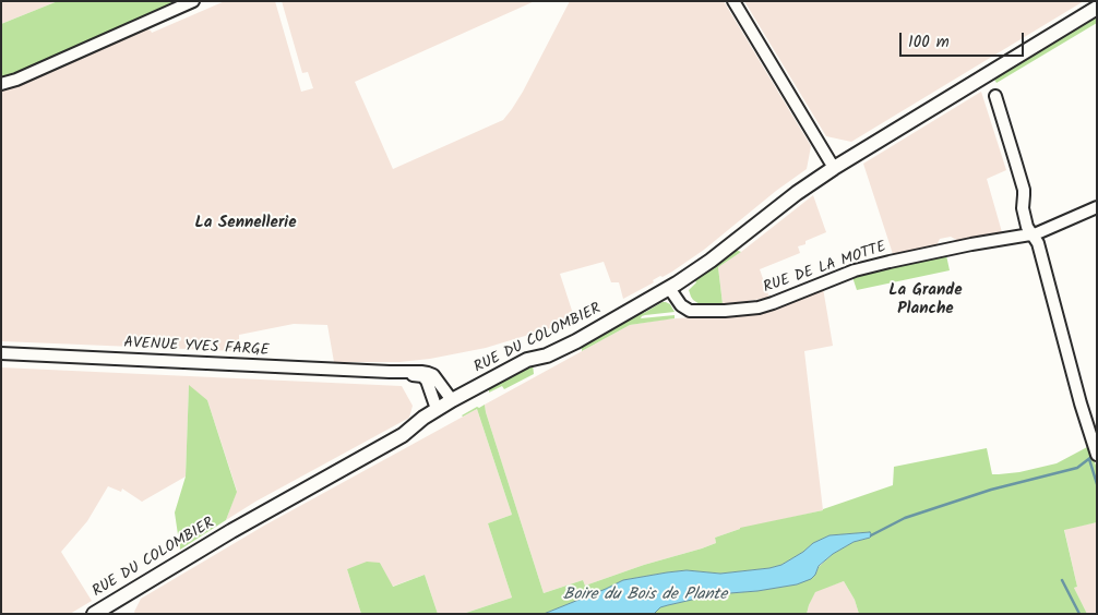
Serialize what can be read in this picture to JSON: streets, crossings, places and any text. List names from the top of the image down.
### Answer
{
  "streets": {
    "main road": ["RUE DU COLOMBIER"],
    "street": ["RUE DE LA MOTTE", "AVENUE YVES FARGE"]
  },
  "crossings": [
    ["RUE DE LA MOTTE", "RUE DU COLOMBIER"],
    ["RUE DU COLOMBIER", "AVENUE YVES FARGE"]
  ],
  "districts": ["La Sennellerie", "La Grande Planche"],
  "water": ["Boire du Bois de Plante"],
  "scale_bar": "100 m"
}
